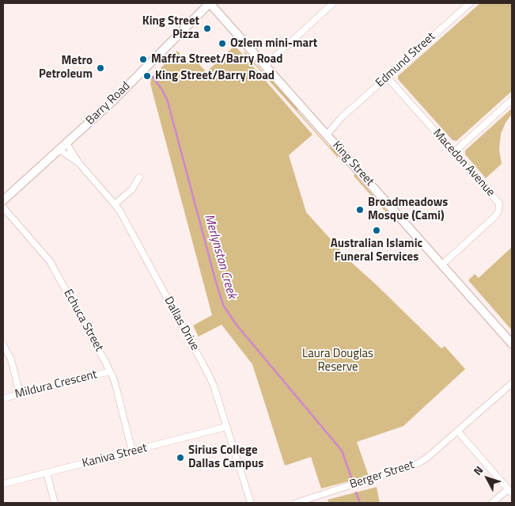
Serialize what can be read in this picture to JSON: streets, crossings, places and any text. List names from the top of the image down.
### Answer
{
  "streets": {
    "street": [
      "Edmund Street",
      "Barry Road",
      "Macedon Avenue",
      "King Street",
      "Echuca Street",
      "Dallas Drive",
      "Mildura Crescent",
      "Kaniva Street",
      "Berger Street"
    ]
  },
  "crossings": [
    ["Edmund Street", "Macedon Avenue"],
    ["Edmund Street", "King Street"],
    ["Barry Road", "King Street"],
    ["Barry Road", "Dallas Drive"],
    ["Macedon Avenue", "King Street"],
    ["Echuca Street", "Mildura Crescent"],
    ["Echuca Street", "Kaniva Street"],
    ["Dallas Drive", "Kaniva Street"]
  ],
  "water": ["Merlynston Creek"],
  "parks": ["Laura Douglas Reserve"],
  "places": [
    "King Street Pizza",
    "Ozlem mini-mart",
    "Maffra Street/Barry Road",
    "Metro Petroleum",
    "King Street/Barry Road",
    "Broadmeadows Mosque (Cami)",
    "Australian Islamic Funeral Services",
    "Sirius College Dallas Campus"
  ],
  "north": "top left"
}
